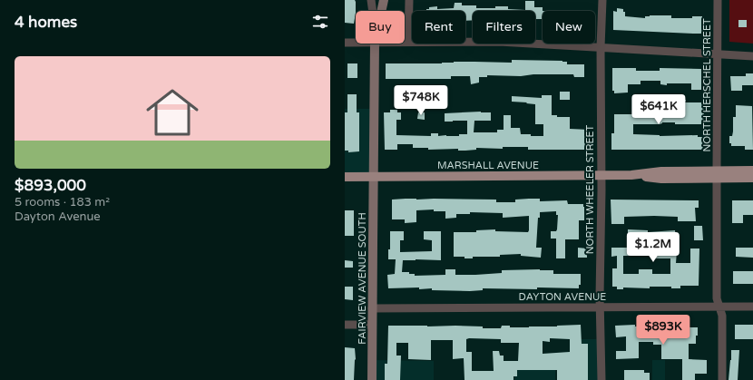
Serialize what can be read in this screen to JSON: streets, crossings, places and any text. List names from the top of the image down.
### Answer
{
  "streets": {
    "main road": ["MARSHALL AVENUE"],
    "street": [
      "NORTH HERSCHEL STREET",
      "NORTH WHEELER STREET",
      "FAIRVIEW AVENUE SOUTH",
      "DAYTON AVENUE"
    ]
  },
  "crossings": [
    ["NORTH HERSCHEL STREET", "MARSHALL AVENUE"],
    ["NORTH HERSCHEL STREET", "DAYTON AVENUE"],
    ["MARSHALL AVENUE", "NORTH WHEELER STREET"],
    ["MARSHALL AVENUE", "FAIRVIEW AVENUE SOUTH"],
    ["NORTH WHEELER STREET", "DAYTON AVENUE"],
    ["FAIRVIEW AVENUE SOUTH", "DAYTON AVENUE"]
  ],
  "page": {
    "heading": "4 homes",
    "chip": [
      "Buy",
      "Rent",
      "Filters",
      "New"
    ],
    "list": [
      {
        "name": "$893,000",
        "note": "5 rooms · 183 m² · Dayton Avenue"
      }
    ],
    "price": [
      "$748K",
      "$641K",
      "$1.2M",
      "$893K"
    ]
  }
}
